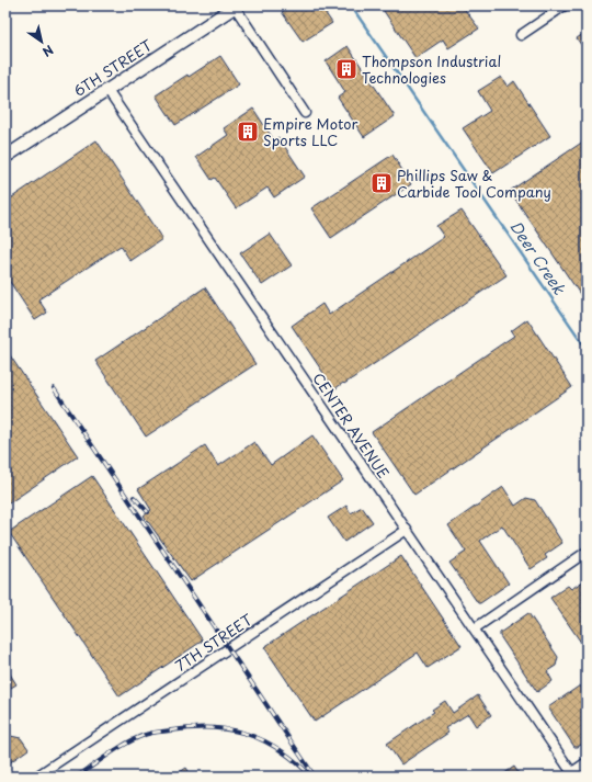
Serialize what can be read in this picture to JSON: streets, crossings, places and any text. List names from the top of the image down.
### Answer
{
  "streets": {
    "main road": ["6TH STREET"],
    "street": ["CENTER AVENUE", "7TH STREET"]
  },
  "crossings": [
    ["6TH STREET", "CENTER AVENUE"],
    ["CENTER AVENUE", "7TH STREET"]
  ],
  "water": ["Deer Creek"],
  "places": {
    "building": ["Thompson Industrial Technologies", "Empire Motor Sports LLC", "Phillips Saw & Carbide Tool Company"]
  },
  "north": "bottom right"
}
